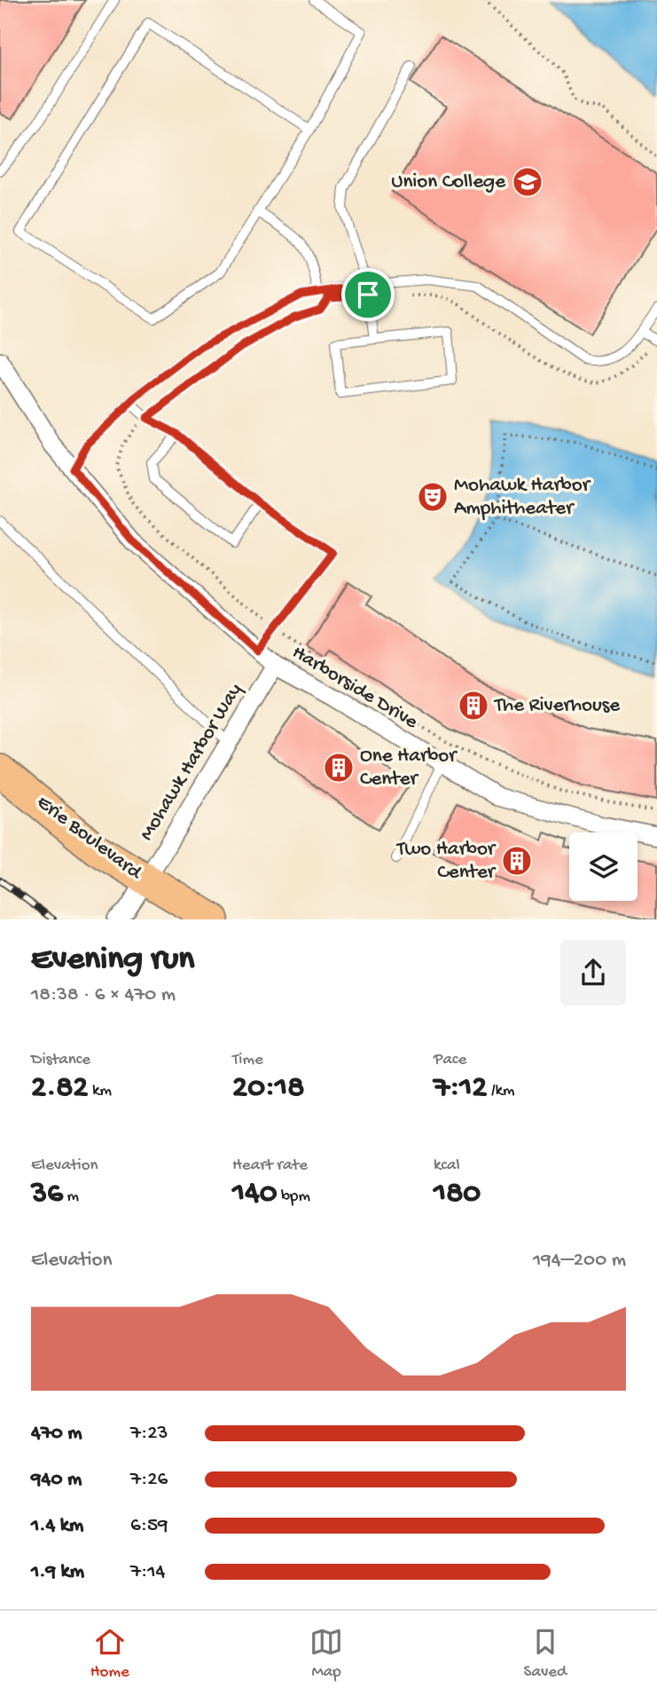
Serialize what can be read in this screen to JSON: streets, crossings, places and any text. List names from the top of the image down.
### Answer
{
  "streets": {
    "highway": ["Erie Boulevard"],
    "street": ["Harborside Drive", "Mohawk Harbor Way"]
  },
  "crossings": [
    ["Harborside Drive", "Mohawk Harbor Way"],
    ["Mohawk Harbor Way", "Erie Boulevard"]
  ],
  "places": {
    "school or university": ["Union College"],
    "theatre": ["Mohawk Harbor Amphitheater"],
    "building": ["The Riverhouse", "One Harbor Center", "Two Harbor Center"]
  },
  "page": {
    "heading": ["Evening run", "18:38 · 6 × 470 m"],
    "stats": [
      ["Distance", "2.82 km"],
      ["Time", "20:18"],
      ["Pace", "7:12 /km"],
      ["Elevation", "36 m"],
      ["Heart rate", "140 bpm"],
      ["kcal", "180"]
    ],
    "chart": ["Elevation", "194–200 m"],
    "list": [
      {
        "name": "470 m",
        "note": "7:23"
      },
      {
        "name": "940 m",
        "note": "7:26"
      },
      {
        "name": "1.4 km",
        "note": "6:59"
      },
      {
        "name": "1.9 km",
        "note": "7:14"
      }
    ],
    "tabs": ["Home", "Map", "Saved"]
  }
}
